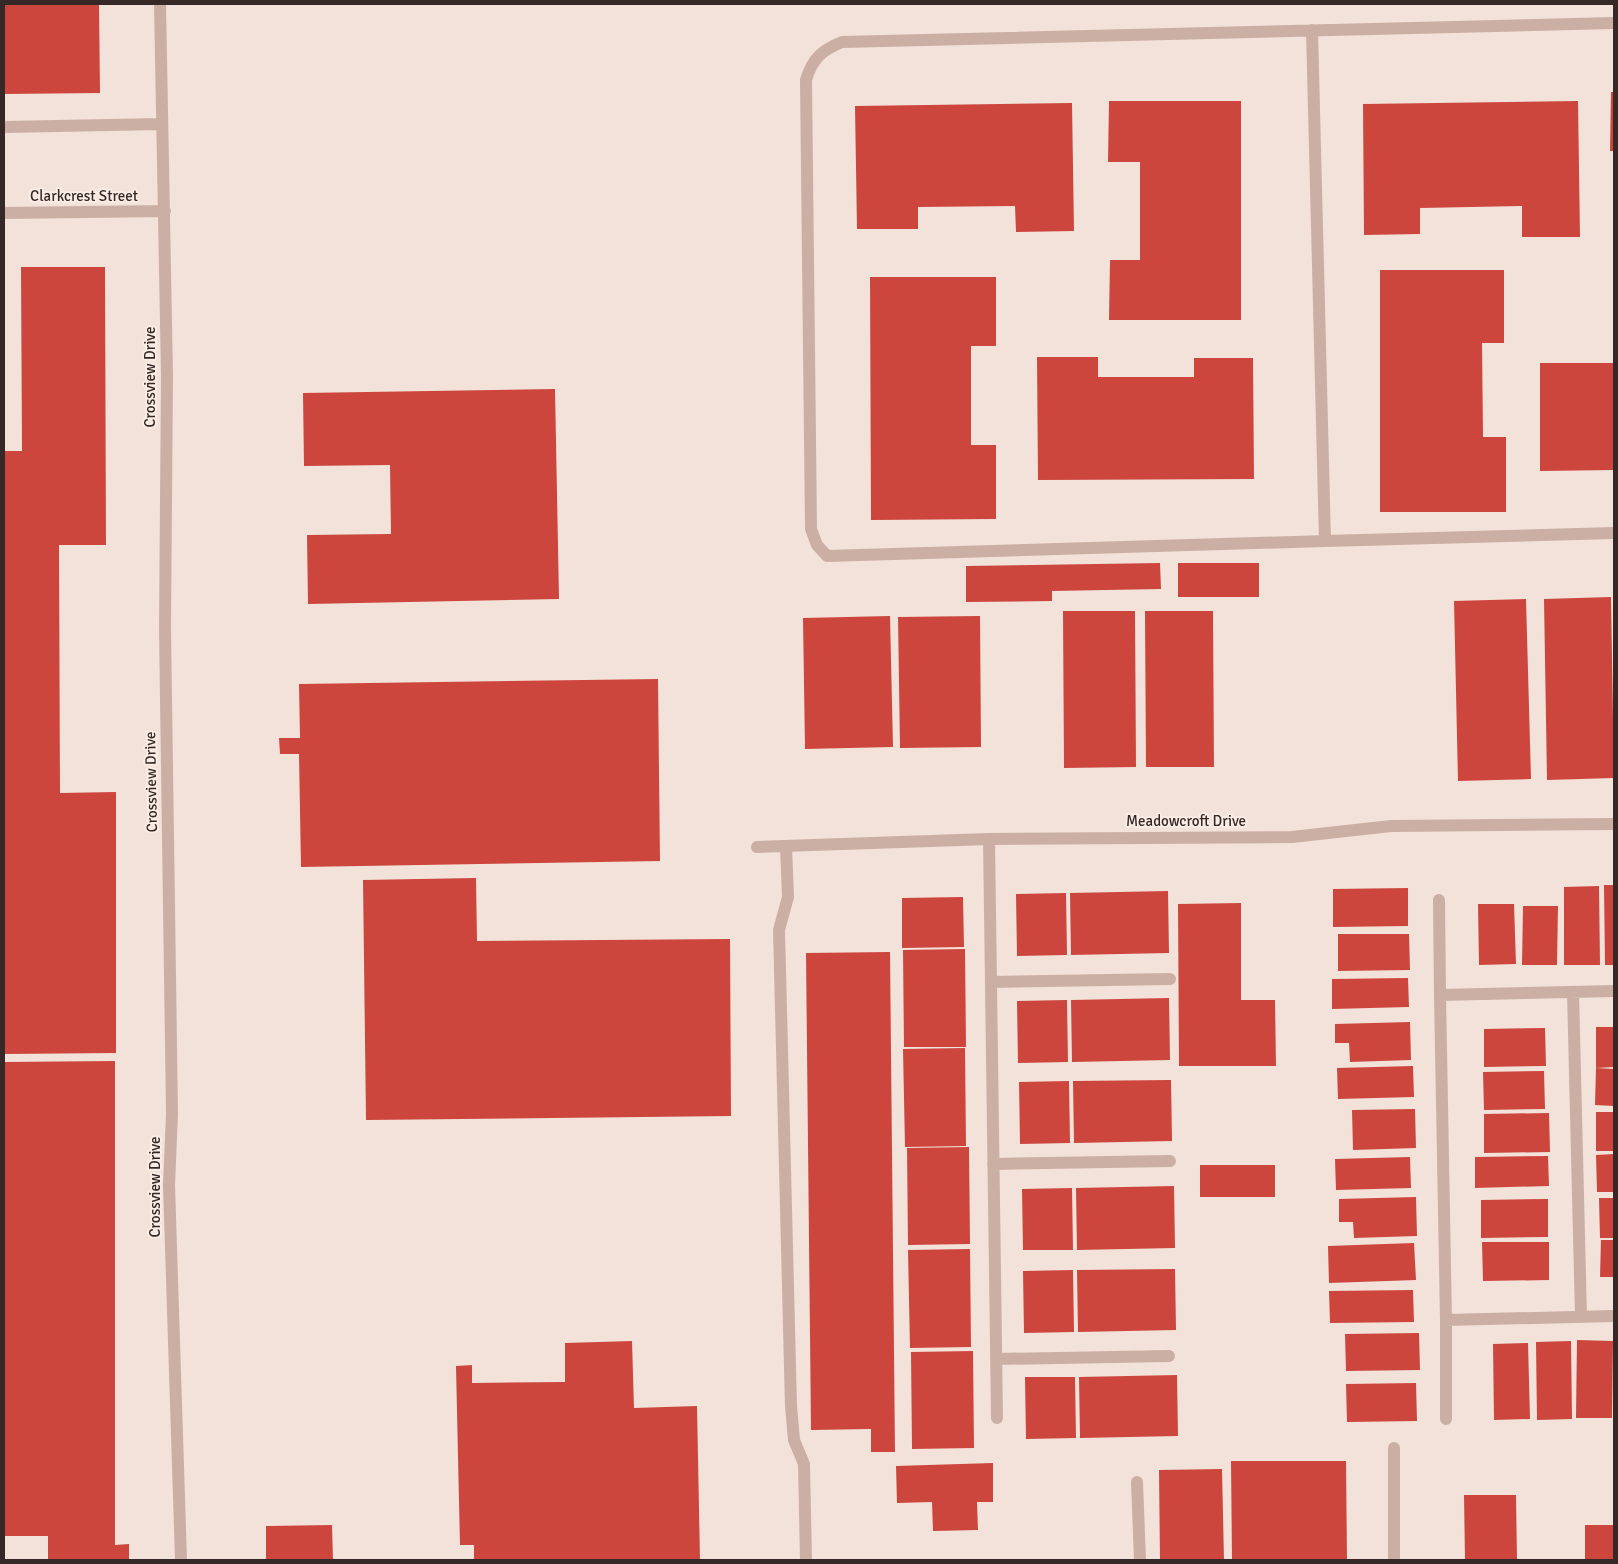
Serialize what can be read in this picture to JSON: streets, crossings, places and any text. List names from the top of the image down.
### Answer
{
  "streets": {
    "street": ["Clarkcrest Street", "Crossview Drive", "Meadowcroft Drive"]
  },
  "crossings": [
    ["Clarkcrest Street", "Crossview Drive"]
  ]
}
